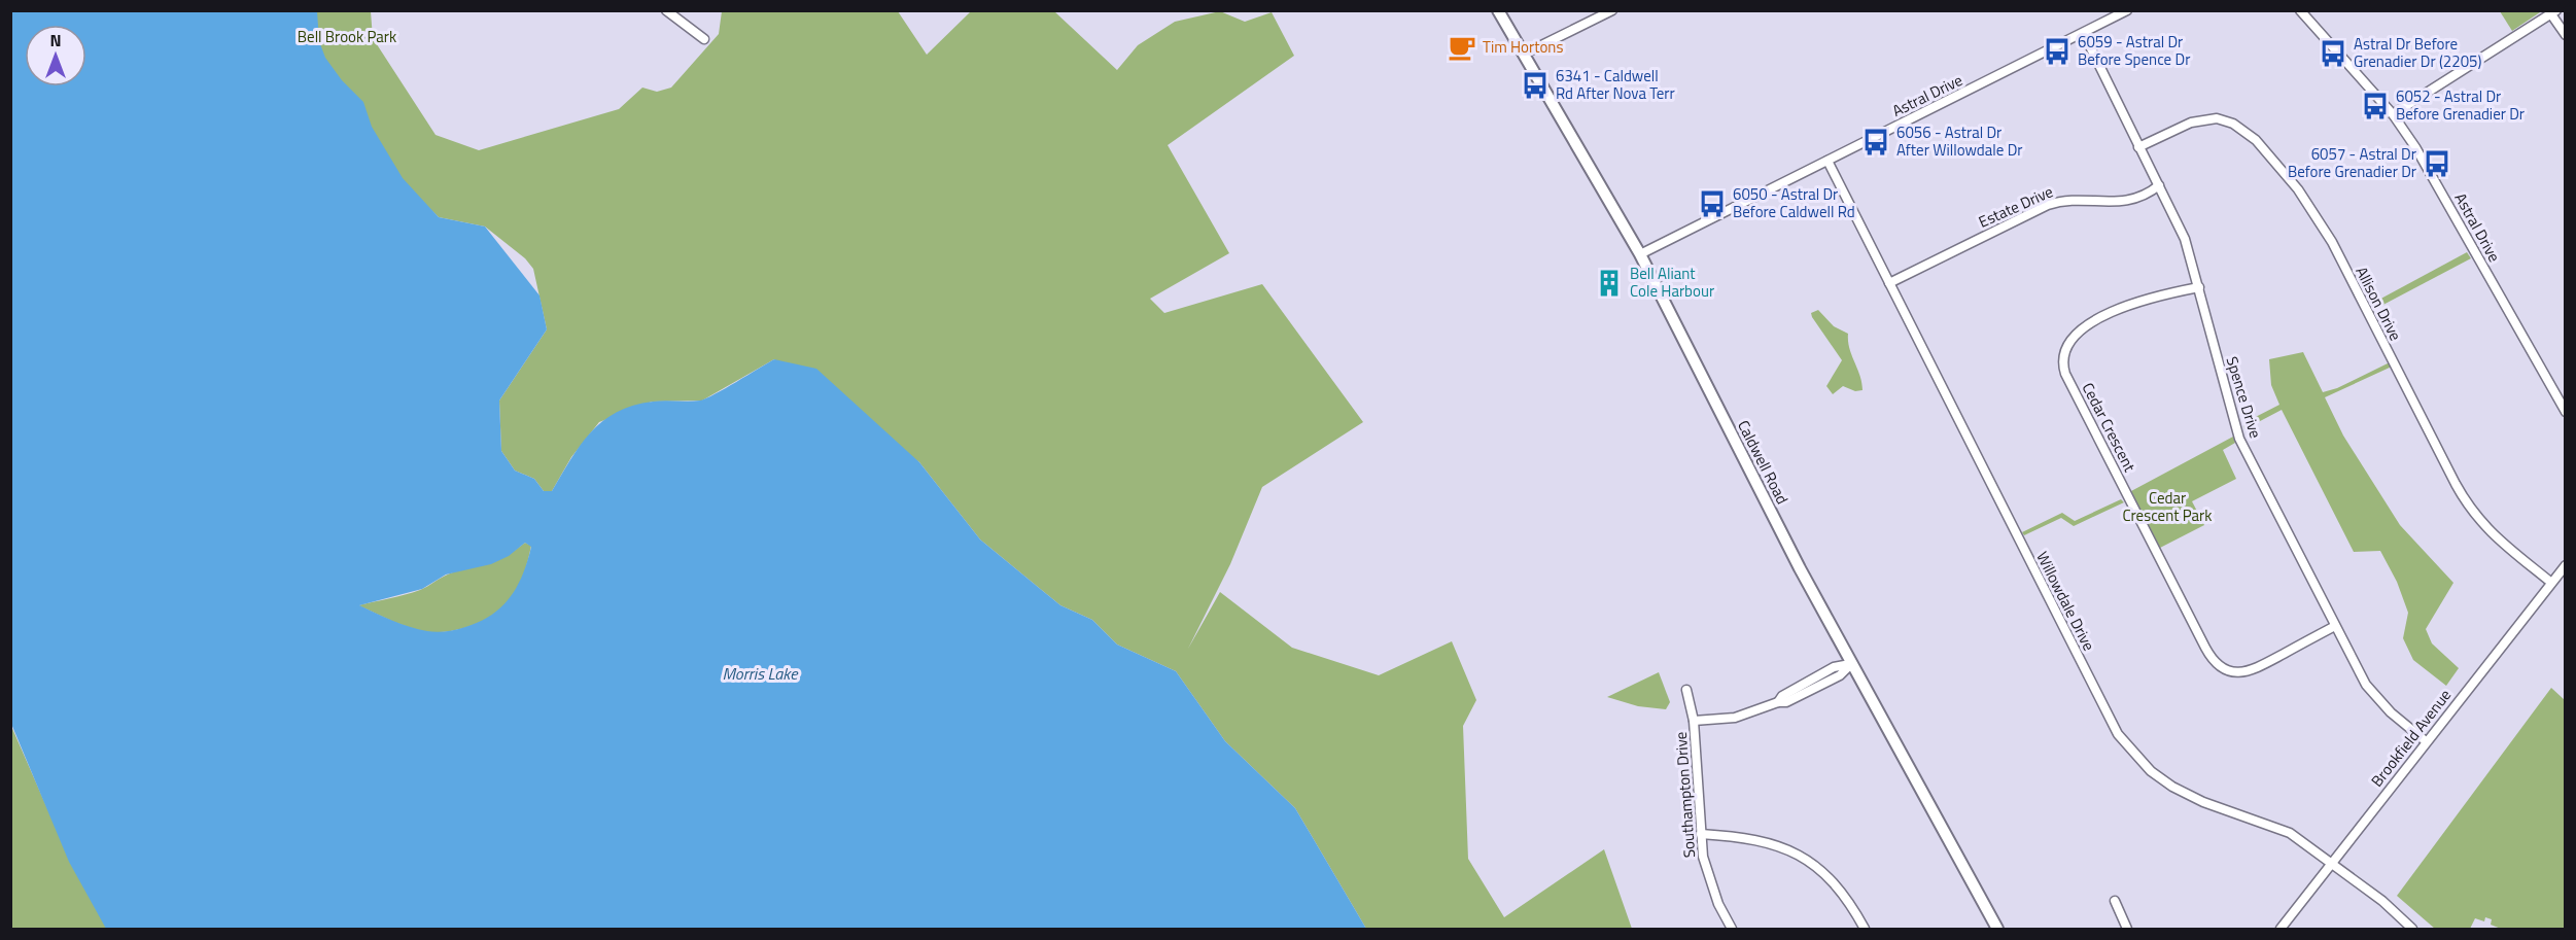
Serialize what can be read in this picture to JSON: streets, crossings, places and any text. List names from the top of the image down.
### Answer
{
  "streets": {
    "street": [
      "Astral Drive",
      "Estate Drive",
      "Allison Drive",
      "Spence Drive",
      "Cedar Crescent",
      "Caldwell Road",
      "Willowdale Drive",
      "Brookfield Avenue",
      "Southampton Drive"
    ]
  },
  "crossings": [
    ["Astral Drive", "Spence Drive"],
    ["Astral Drive", "Caldwell Road"],
    ["Astral Drive", "Willowdale Drive"],
    ["Estate Drive", "Spence Drive"],
    ["Estate Drive", "Willowdale Drive"],
    ["Allison Drive", "Spence Drive"],
    ["Allison Drive", "Brookfield Avenue"],
    ["Spence Drive", "Cedar Crescent"],
    ["Spence Drive", "Brookfield Avenue"],
    ["Willowdale Drive", "Brookfield Avenue"]
  ],
  "water": ["Morris Lake"],
  "parks": ["Bell Brook Park", "Cedar Crescent Park"],
  "places": {
    "cafe": ["Tim Hortons"],
    "bus stop": [
      "6059 - Astral Dr Before Spence Dr",
      "Astral Dr Before Grenadier Dr (2205)",
      "6341 - Caldwell Rd After Nova Terr",
      "6052 - Astral Dr Before Grenadier Dr",
      "6056 - Astral Dr After Willowdale Dr",
      "6057 - Astral Dr Before Grenadier Dr",
      "6050 - Astral Dr Before Caldwell Rd"
    ],
    "building": ["Bell Aliant Cole Harbour"]
  },
  "north": "top"
}
